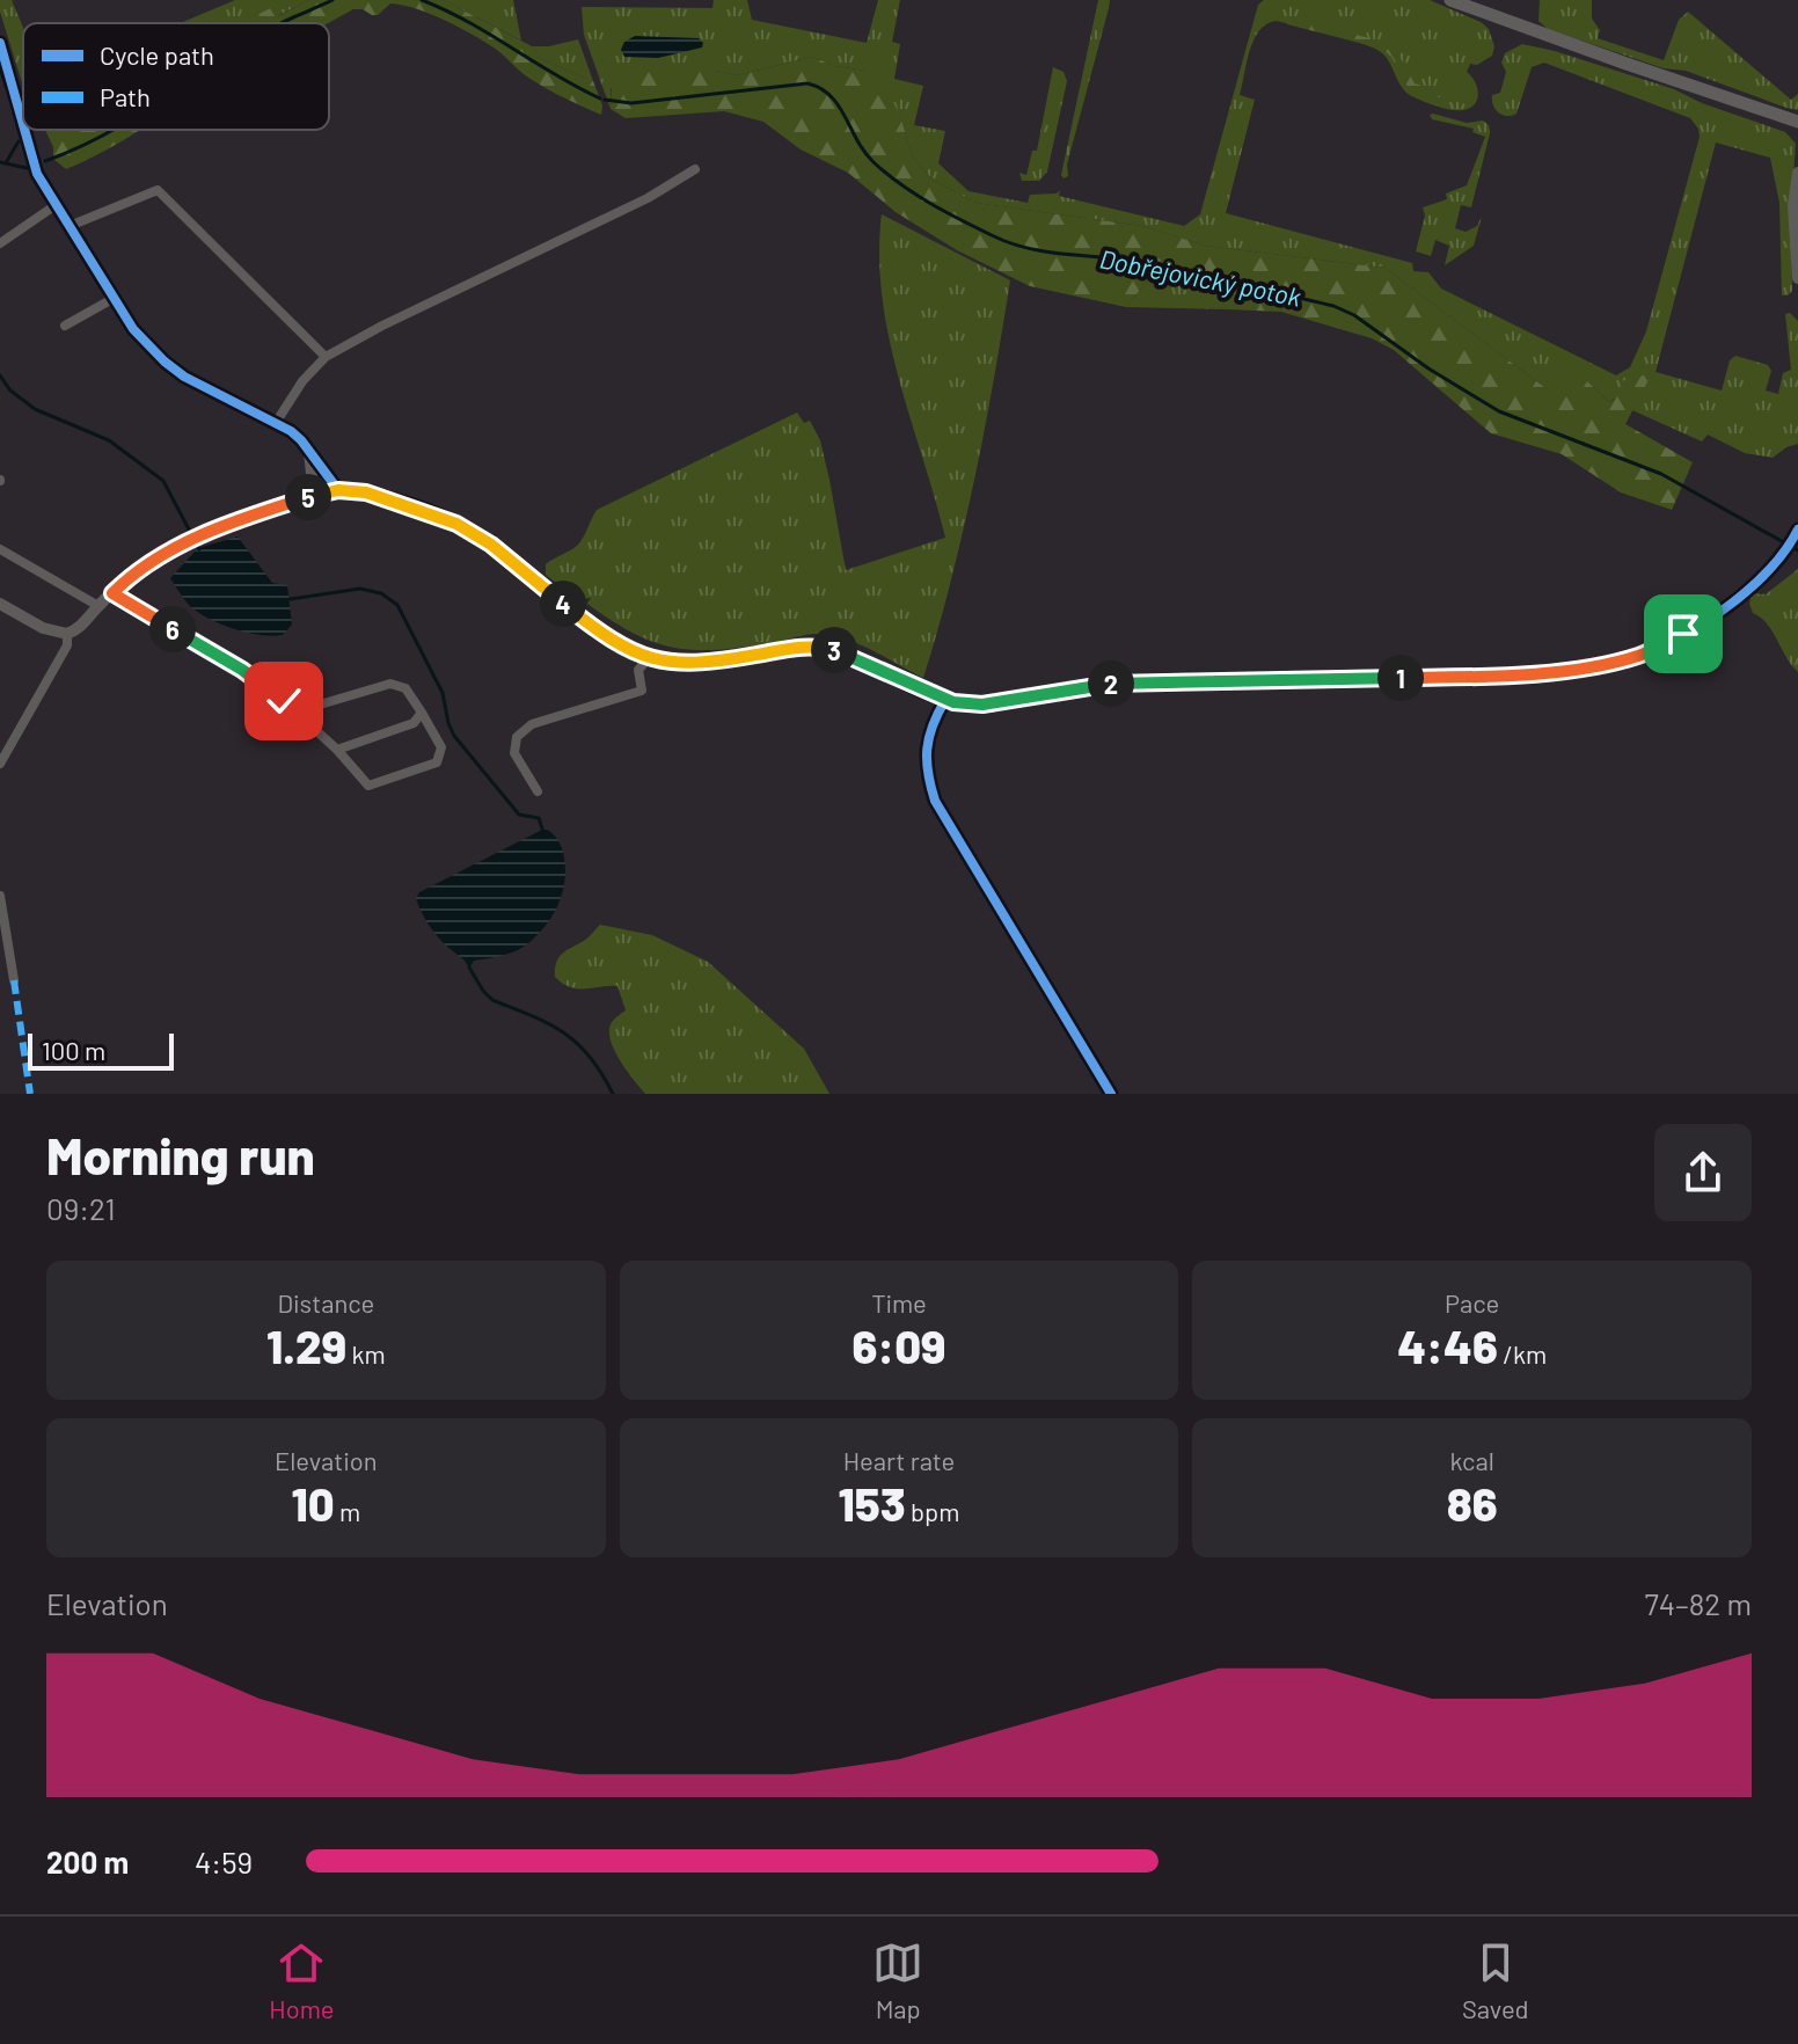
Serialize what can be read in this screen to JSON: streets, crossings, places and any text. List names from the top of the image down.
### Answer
{
  "water": ["Dobřejovický potok"],
  "legend": ["Cycle path", "Path"],
  "scale_bar": "100 m",
  "page": {
    "pins": [
      "5",
      "4",
      "6",
      "3",
      "1",
      "2"
    ],
    "scale": "100 m",
    "heading": ["Morning run", "09:21"],
    "stats": [
      ["Distance", "1.29 km"],
      ["Time", "6:09"],
      ["Pace", "4:46 /km"],
      ["Elevation", "10 m"],
      ["Heart rate", "153 bpm"],
      ["kcal", "86"]
    ],
    "chart": ["Elevation", "74–82 m"],
    "list": [
      {
        "name": "200 m",
        "note": "4:59"
      }
    ],
    "tabs": ["Home", "Map", "Saved"]
  }
}
